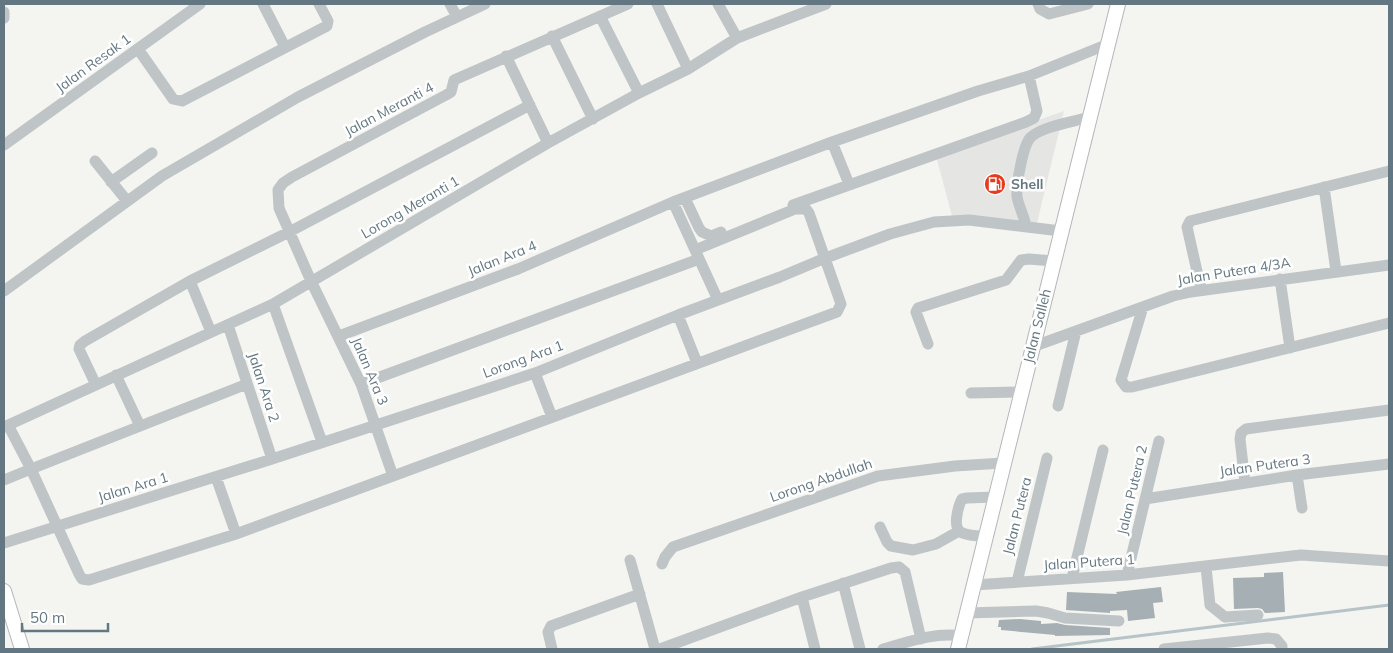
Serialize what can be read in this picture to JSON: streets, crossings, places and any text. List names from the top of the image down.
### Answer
{
  "streets": {
    "main road": ["Jalan Salleh"],
    "street": [
      "Jalan Resak 1",
      "Jalan Meranti 4",
      "Lorong Meranti 1",
      "Jalan Ara 4",
      "Jalan Putera 4/3A",
      "Lorong Ara 1",
      "Jalan Ara 3",
      "Jalan Ara 2",
      "Jalan Putera 3",
      "Lorong Abdullah",
      "Jalan Ara 1",
      "Jalan Putera 2",
      "Jalan Putera",
      "Jalan Putera 1"
    ]
  },
  "crossings": [
    ["Jalan Meranti 4", "Lorong Meranti 1"],
    ["Jalan Meranti 4", "Jalan Ara 3"],
    ["Lorong Meranti 1", "Jalan Ara 3"],
    ["Lorong Meranti 1", "Jalan Ara 2"],
    ["Jalan Ara 4", "Jalan Salleh"],
    ["Jalan Ara 4", "Jalan Ara 3"],
    ["Jalan Putera 4/3A", "Jalan Salleh"],
    ["Jalan Salleh", "Lorong Ara 1"],
    ["Jalan Salleh", "Lorong Abdullah"],
    ["Jalan Salleh", "Jalan Putera 1"],
    ["Lorong Ara 1", "Jalan Ara 3"],
    ["Lorong Ara 1", "Jalan Ara 2"],
    ["Lorong Ara 1", "Jalan Ara 1"],
    ["Jalan Ara 2", "Jalan Ara 1"],
    ["Jalan Putera 3", "Jalan Putera 2"],
    ["Jalan Putera 2", "Jalan Putera 1"],
    ["Jalan Putera", "Jalan Putera 1"]
  ],
  "places": {
    "fuel station": ["Shell"]
  },
  "scale_bar": "50 m"
}
